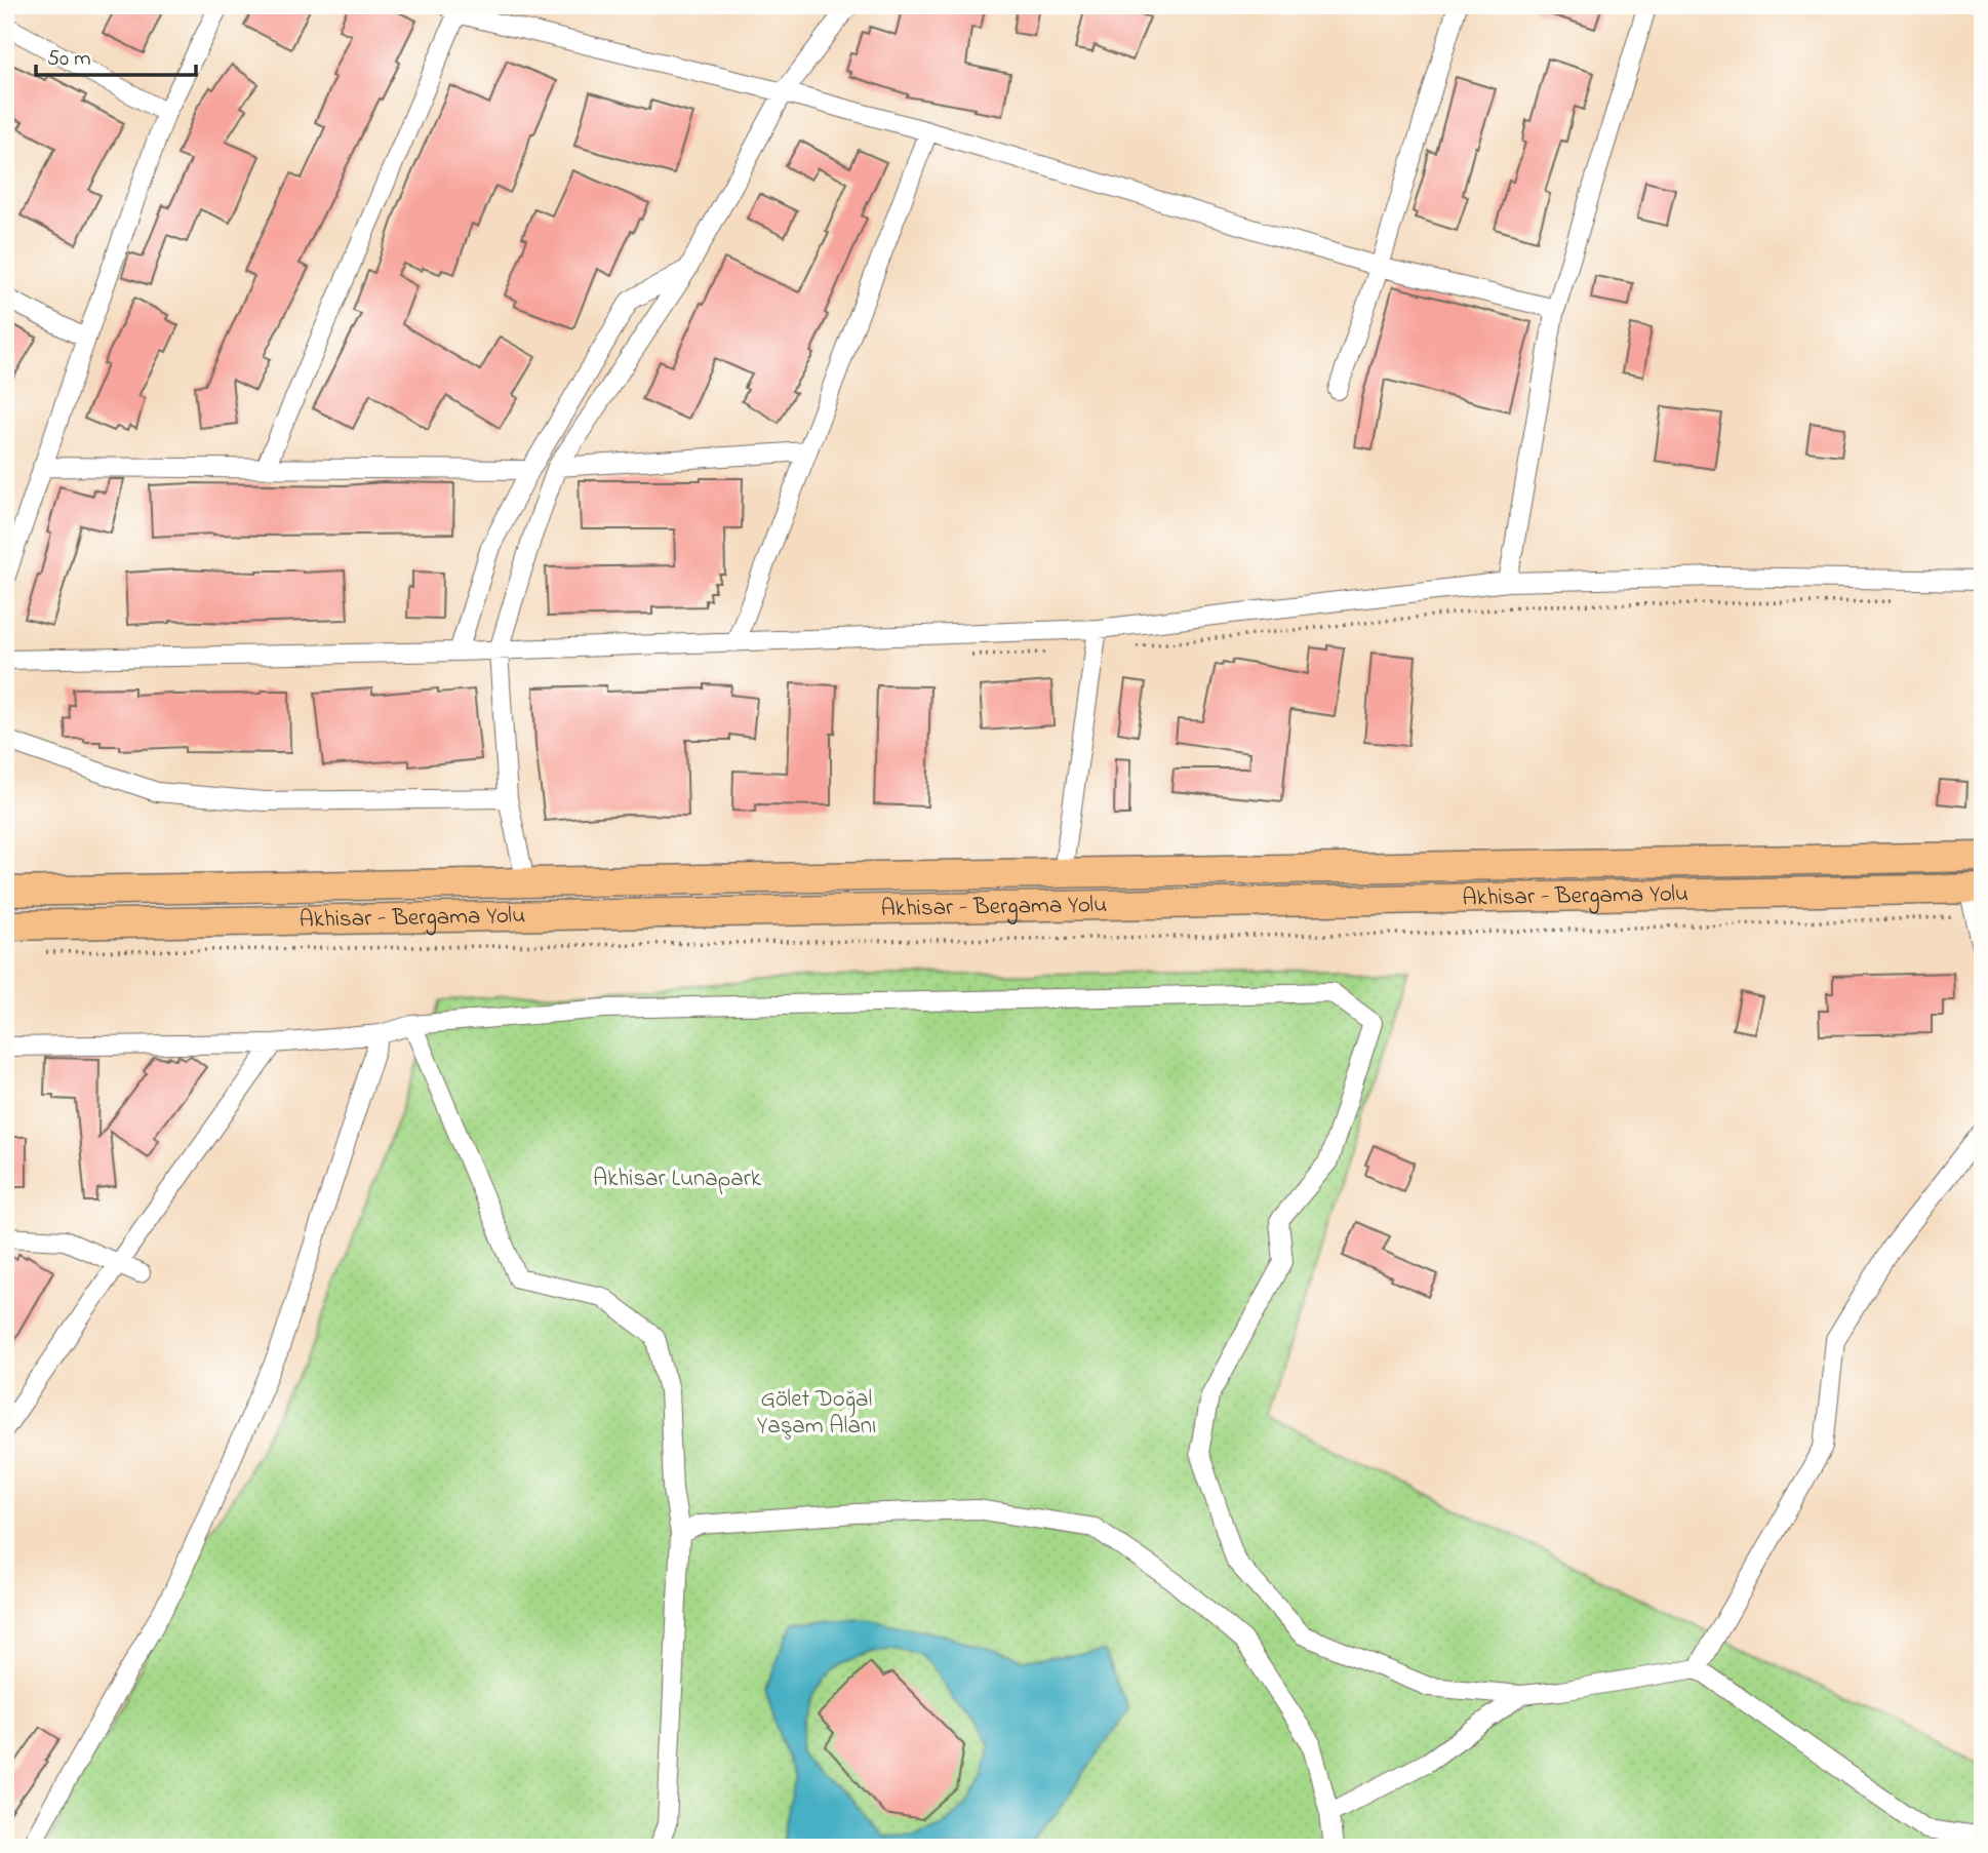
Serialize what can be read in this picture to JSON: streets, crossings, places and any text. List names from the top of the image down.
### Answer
{
  "streets": {
    "main road": ["Akhisar - Bergama Yolu"]
  },
  "parks": ["Akhisar Lunapark", "Gölet Doğal Yaşam Alanı"],
  "scale_bar": "50 m"
}
